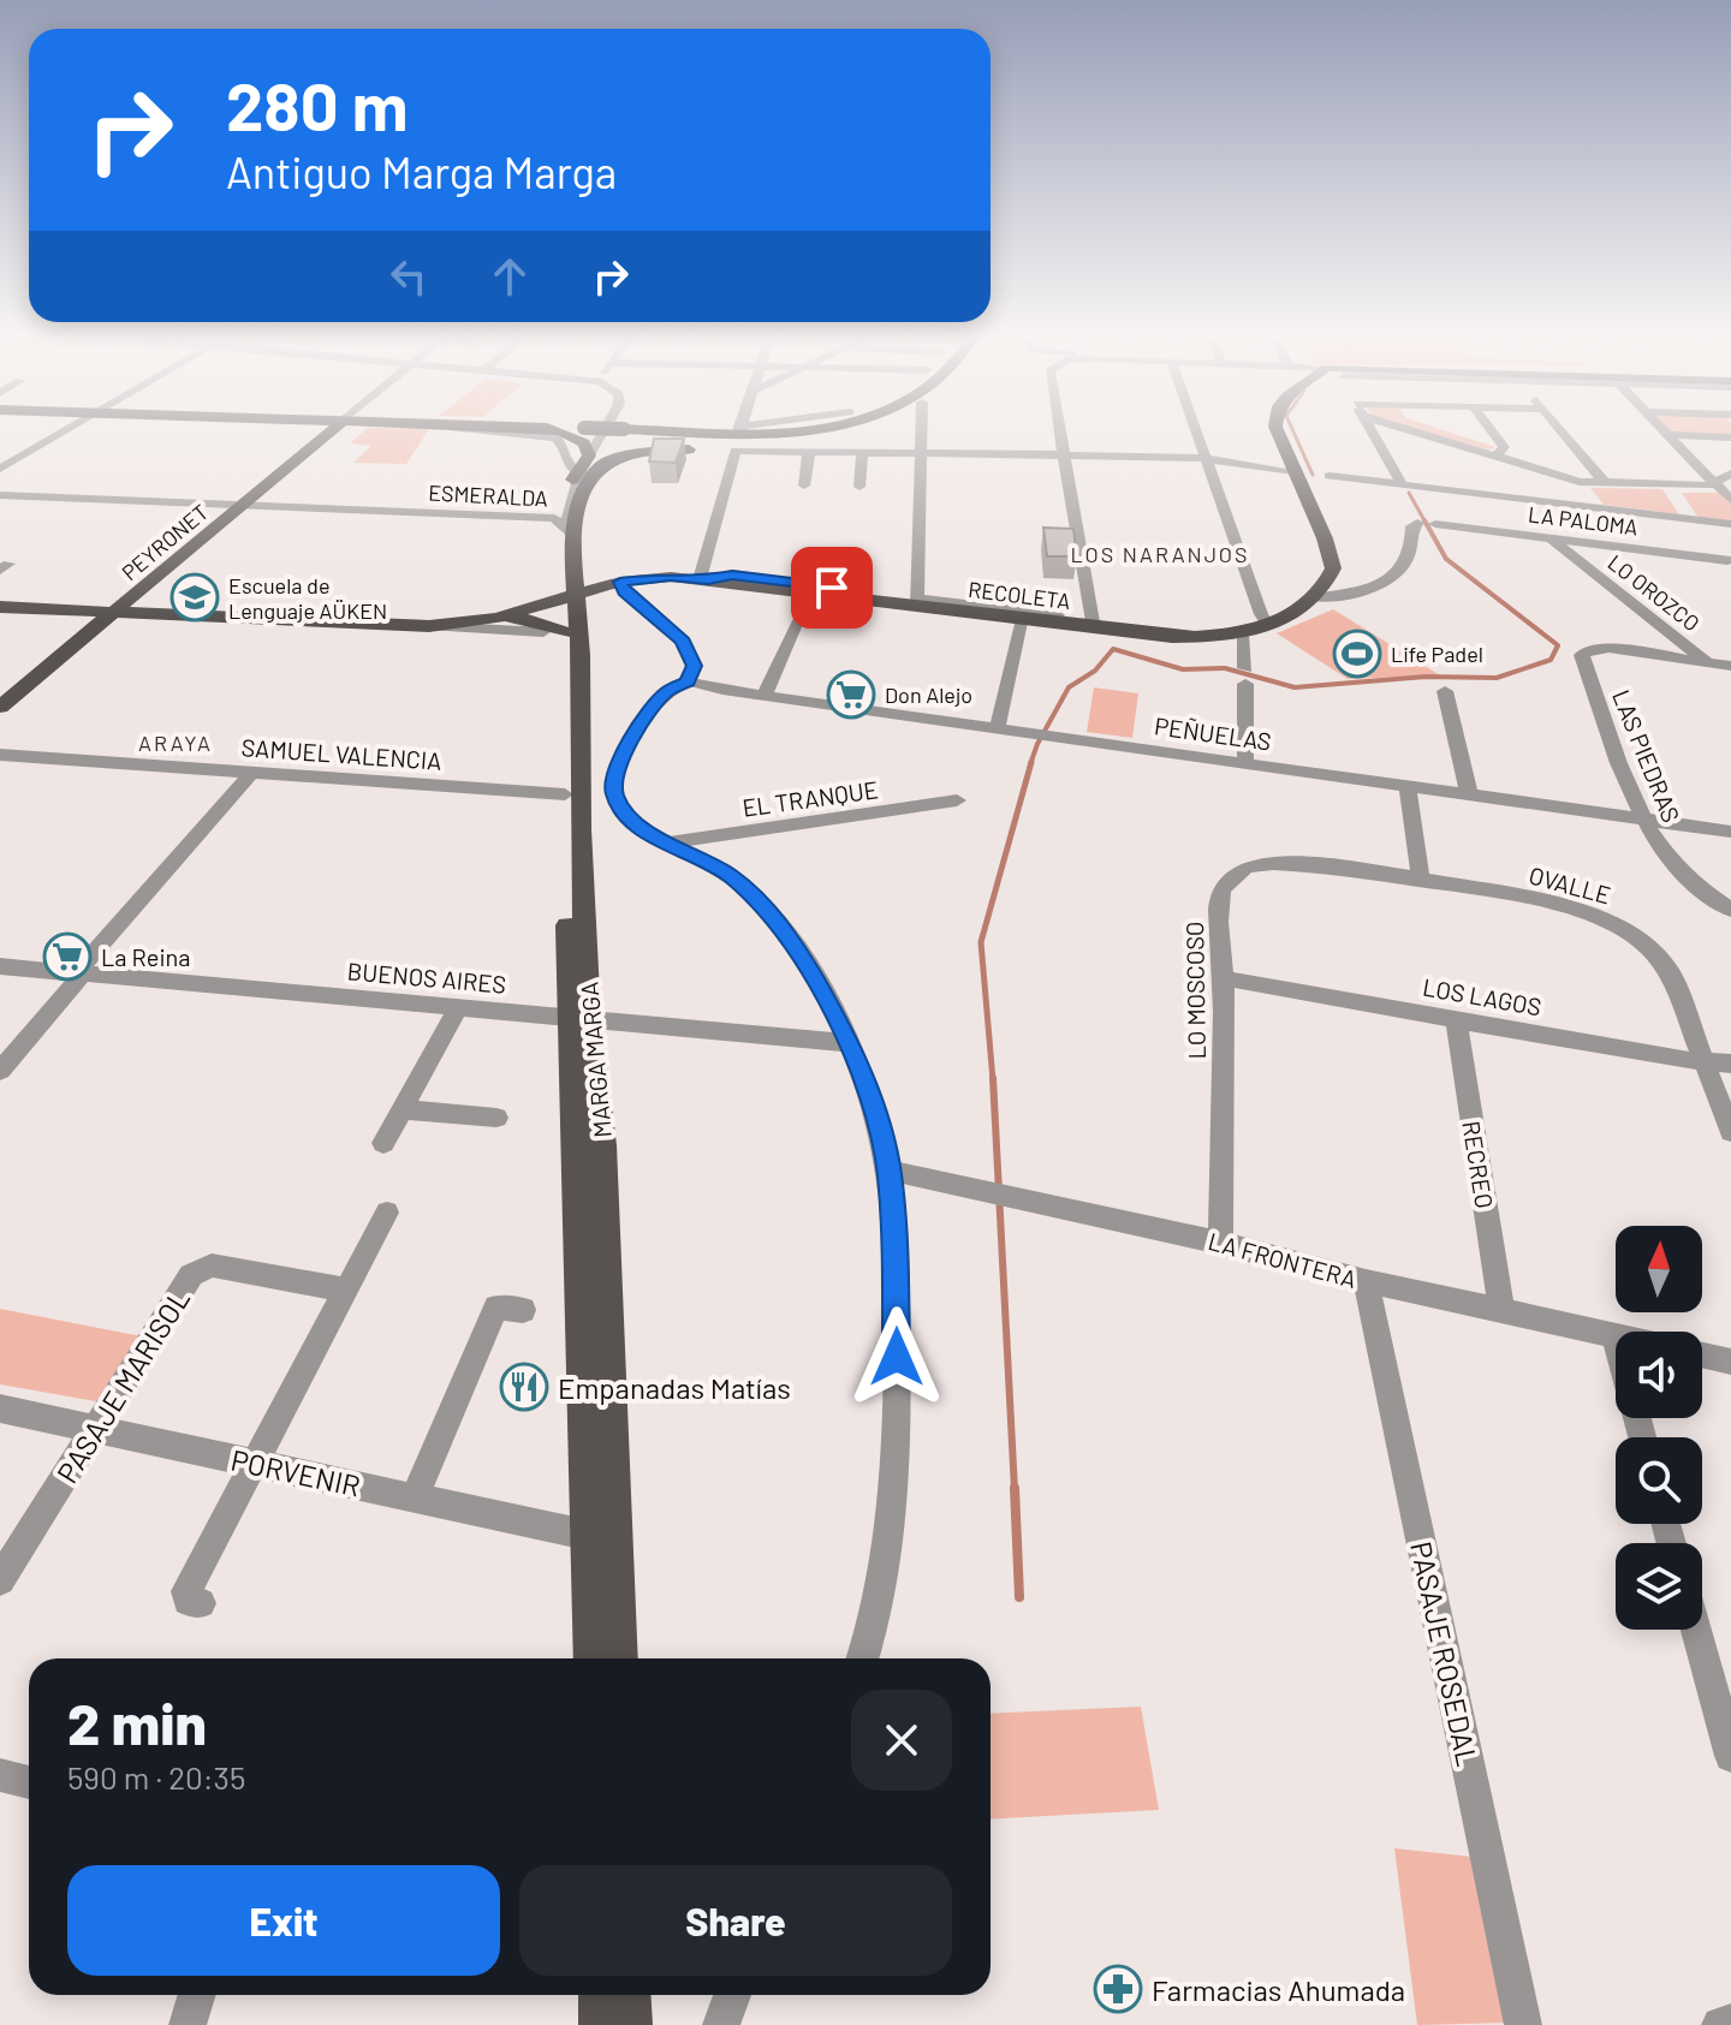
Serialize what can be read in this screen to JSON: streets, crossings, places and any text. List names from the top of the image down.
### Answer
{
  "streets": {
    "main road": ["PEYRONET", "RECOLETA", "MARGA MARGA"],
    "street": [
      "ESMERALDA",
      "LA PALOMA",
      "LO OROZCO",
      "PEÑUELAS",
      "SAMUEL VALENCIA",
      "LAS PIEDRAS",
      "EL TRANQUE",
      "OVALLE",
      "BUENOS AIRES",
      "LO MOSCOSO",
      "LOS LAGOS",
      "RECREO",
      "LA FRONTERA",
      "PASAJE MARISOL",
      "PORVENIR",
      "PASAJE ROSEDAL"
    ]
  },
  "crossings": [
    ["ESMERALDA", "PEYRONET"],
    ["ESMERALDA", "MARGA MARGA"],
    ["LA PALOMA", "LO OROZCO"],
    ["LO OROZCO", "LAS PIEDRAS"],
    ["RECOLETA", "MARGA MARGA"],
    ["PEÑUELAS", "LAS PIEDRAS"],
    ["SAMUEL VALENCIA", "MARGA MARGA"],
    ["OVALLE", "LO MOSCOSO"],
    ["OVALLE", "LOS LAGOS"],
    ["BUENOS AIRES", "MARGA MARGA"],
    ["LO MOSCOSO", "LOS LAGOS"],
    ["LO MOSCOSO", "LA FRONTERA"],
    ["LOS LAGOS", "RECREO"],
    ["MARGA MARGA", "PORVENIR"],
    ["RECREO", "LA FRONTERA"],
    ["LA FRONTERA", "PASAJE ROSEDAL"],
    ["PASAJE MARISOL", "PORVENIR"]
  ],
  "districts": ["LOS NARANJOS", "ARAYA"],
  "places": {
    "school or university": ["Escuela de Lenguaje AÜKEN"],
    "sports": ["Life Padel"],
    "supermarket": ["Don Alejo", "La Reina"],
    "restaurant": ["Empanadas Matías"],
    "pharmacy": ["Farmacias Ahumada"]
  },
  "north": "top",
  "page": {
    "turn": ["280 m", "Antiguo Marga Marga"],
    "heading": ["2 min", "590 m · 20:35"],
    "buttons": ["Exit", "Share"]
  }
}
